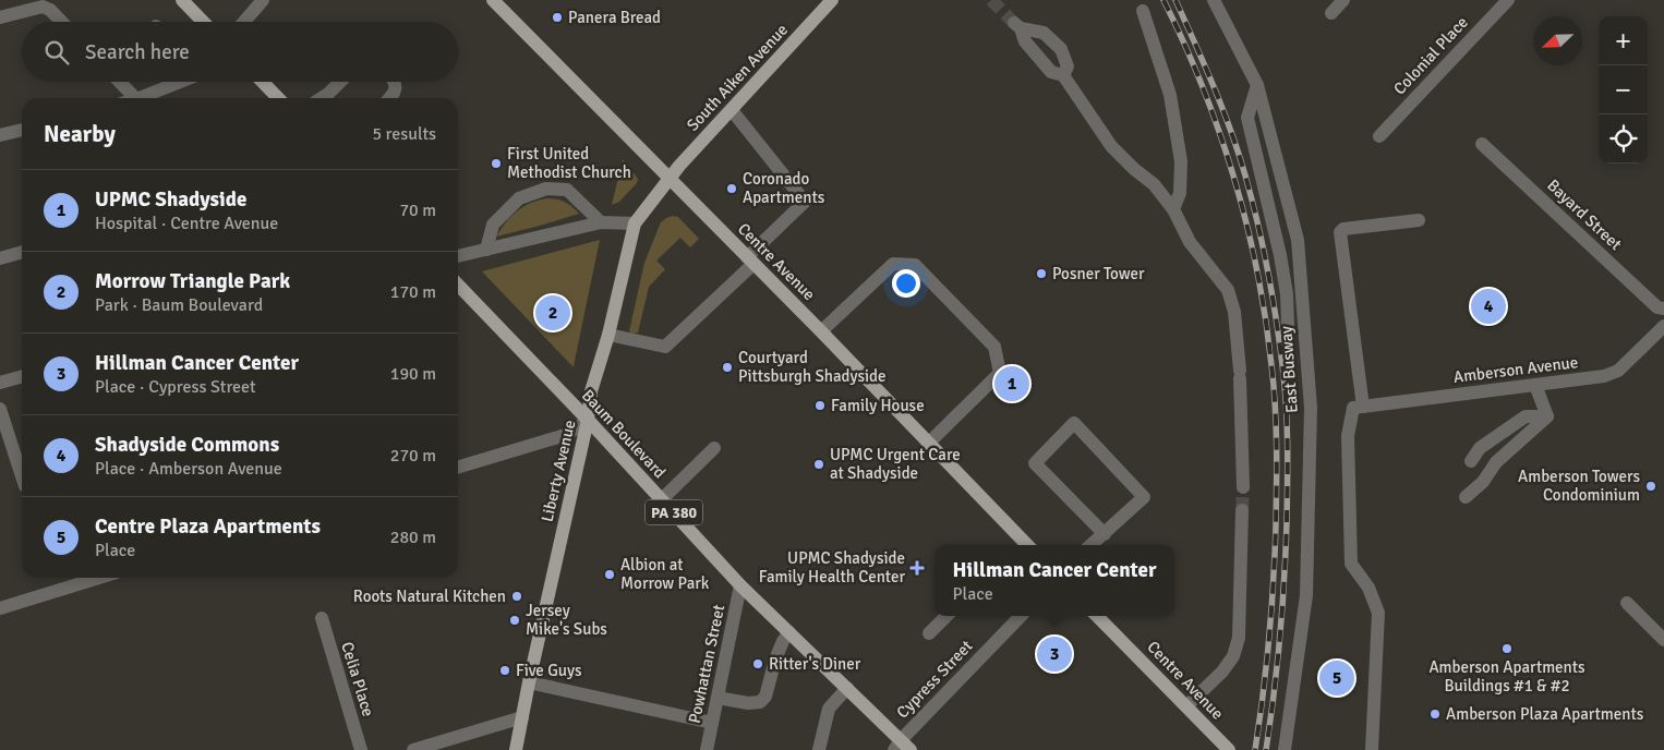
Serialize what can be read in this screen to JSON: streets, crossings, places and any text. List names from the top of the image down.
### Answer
{
  "streets": {
    "main road": [
      "South Aiken Avenue",
      "Centre Avenue",
      "Baum Boulevard",
      "Liberty Avenue",
      "PA 380"
    ],
    "street": [
      "Colonial Place",
      "Bayard Street",
      "East Busway",
      "Amberson Avenue",
      "Powhattan Street",
      "Celia Place",
      "Cypress Street"
    ]
  },
  "crossings": [
    ["South Aiken Avenue", "Centre Avenue"],
    ["South Aiken Avenue", "Liberty Avenue"],
    ["Centre Avenue", "Liberty Avenue"],
    ["Baum Boulevard", "Liberty Avenue"],
    ["Baum Boulevard", "Powhattan Street"],
    ["Baum Boulevard", "Cypress Street"]
  ],
  "places": {
    "other": [
      "Panera Bread",
      "First United Methodist Church",
      "Coronado Apartments",
      "Posner Tower",
      "Courtyard Pittsburgh Shadyside",
      "Family House",
      "UPMC Urgent Care at Shadyside",
      "Amberson Towers Condominium",
      "Albion at Morrow Park",
      "Roots Natural Kitchen",
      "Jersey Mike's Subs",
      "Amberson Apartments Buildings #1 & #2",
      "Ritter's Diner",
      "Five Guys",
      "Amberson Plaza Apartments"
    ],
    "health": ["UPMC Shadyside Family Health Center"]
  },
  "north": "bottom left",
  "page": {
    "map_buttons": ["+", "−"],
    "search": "Search here",
    "heading": ["Nearby", "5 results"],
    "list": [
      {
        "mark": "1",
        "name": "UPMC Shadyside",
        "note": "Hospital · Centre Avenue",
        "value": "70 m"
      },
      {
        "mark": "2",
        "name": "Morrow Triangle Park",
        "note": "Park · Baum Boulevard",
        "value": "170 m"
      },
      {
        "mark": "3",
        "name": "Hillman Cancer Center",
        "note": "Place · Cypress Street",
        "value": "190 m"
      },
      {
        "mark": "4",
        "name": "Shadyside Commons",
        "note": "Place · Amberson Avenue",
        "value": "270 m"
      },
      {
        "mark": "5",
        "name": "Centre Plaza Apartments",
        "note": "Place",
        "value": "280 m"
      }
    ],
    "pins": [
      "4",
      "2",
      "1",
      "3",
      "5"
    ],
    "popup": ["Hillman Cancer Center", "Place"]
  }
}
